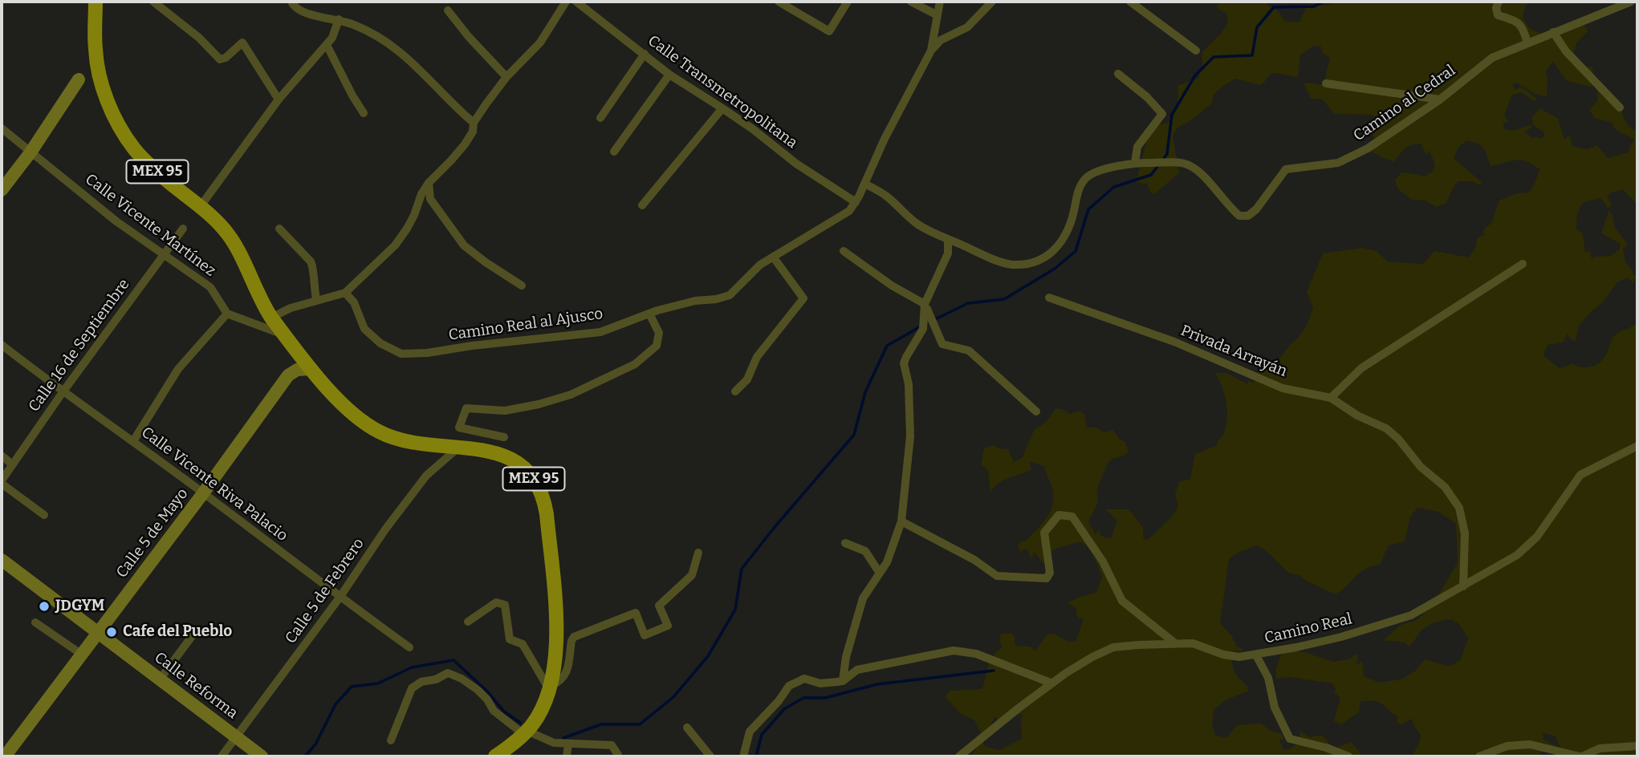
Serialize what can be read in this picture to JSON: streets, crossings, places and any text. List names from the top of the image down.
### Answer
{
  "streets": {
    "main road": ["MEX 95"],
    "street": [
      "Calle Transmetropolitana",
      "Camino al Cedral",
      "Calle Vicente Martínez",
      "Camino Real al Ajusco",
      "Calle 16 de Septiembre",
      "Privada Arrayán",
      "Calle Vicente Riva Palacio",
      "Calle 5 de Mayo",
      "Calle 5 de Febrero",
      "Camino Real",
      "Calle Reforma"
    ]
  },
  "crossings": [
    ["Calle Transmetropolitana", "Camino Real al Ajusco"],
    ["Camino al Cedral", "Camino Real al Ajusco"],
    ["MEX 95", "Calle 5 de Mayo"],
    ["MEX 95", "Calle 5 de Febrero"],
    ["Calle Vicente Martínez", "Calle 16 de Septiembre"],
    ["Calle 16 de Septiembre", "Calle Vicente Riva Palacio"],
    ["Privada Arrayán", "Camino Real"],
    ["Calle Vicente Riva Palacio", "Calle 5 de Mayo"],
    ["Calle Vicente Riva Palacio", "Calle 5 de Febrero"],
    ["Calle 5 de Mayo", "Calle Reforma"],
    ["Calle 5 de Febrero", "Calle Reforma"]
  ],
  "places": ["JDGYM", "Cafe del Pueblo"]
}
